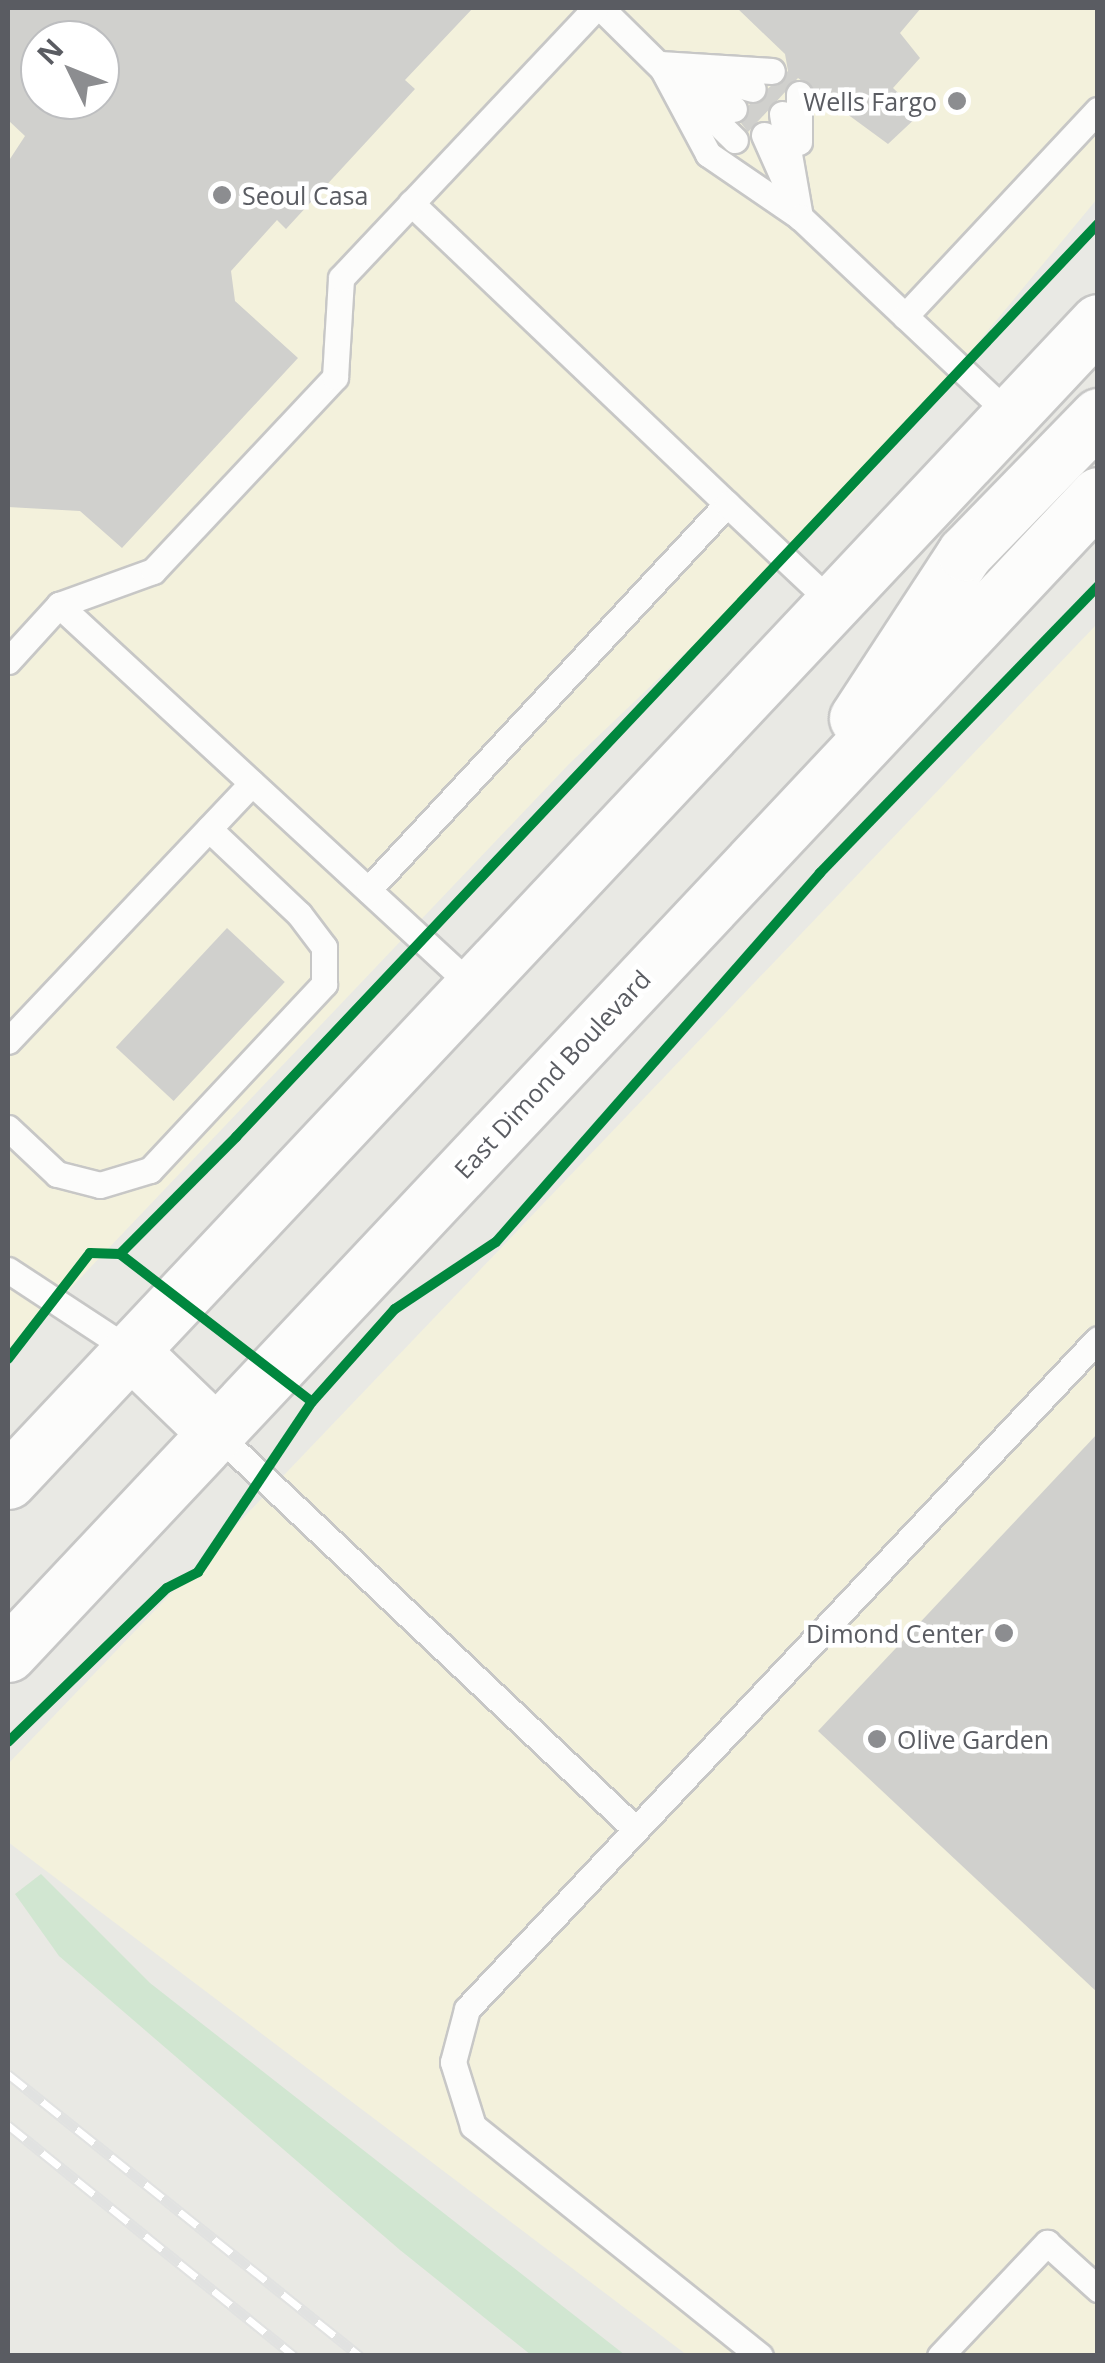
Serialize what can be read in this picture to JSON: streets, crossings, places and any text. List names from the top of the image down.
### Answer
{
  "streets": {
    "main road": ["East Dimond Boulevard"]
  },
  "places": [
    "Wells Fargo",
    "Seoul Casa",
    "Dimond Center",
    "Olive Garden"
  ],
  "north": "top left"
}
